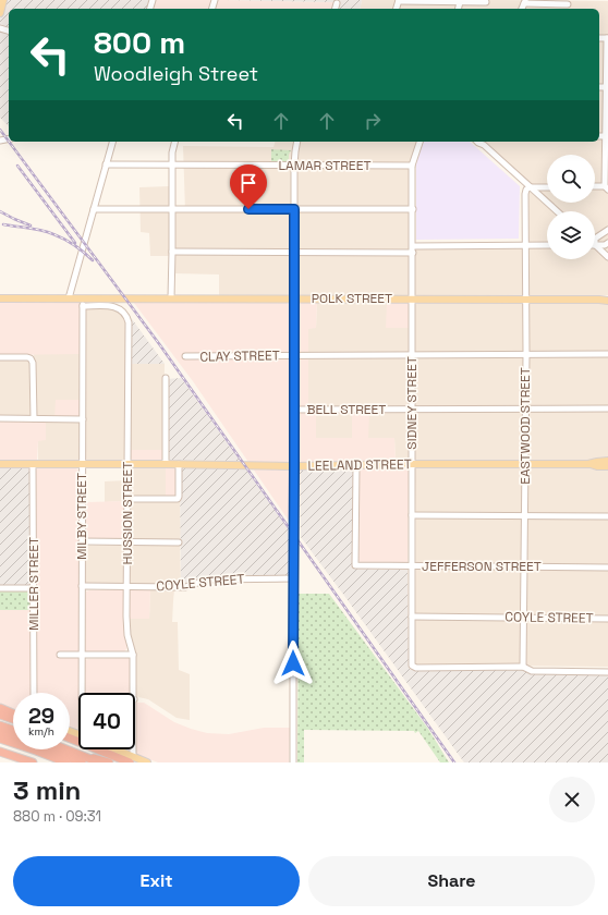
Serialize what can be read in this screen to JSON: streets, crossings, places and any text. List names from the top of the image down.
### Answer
{
  "streets": {
    "main road": ["POLK STREET", "LEELAND STREET"],
    "street": [
      "LAMAR STREET",
      "CLAY STREET",
      "SIDNEY STREET",
      "BELL STREET",
      "EASTWOOD STREET",
      "HUSSION STREET",
      "MILBY STREET",
      "JEFFERSON STREET",
      "COYLE STREET",
      "MILLER STREET"
    ]
  },
  "crossings": [
    ["LAMAR STREET", "SIDNEY STREET"],
    ["POLK STREET", "SIDNEY STREET"],
    ["POLK STREET", "EASTWOOD STREET"],
    ["POLK STREET", "MILBY STREET"],
    ["CLAY STREET", "SIDNEY STREET"],
    ["CLAY STREET", "EASTWOOD STREET"],
    ["SIDNEY STREET", "BELL STREET"],
    ["SIDNEY STREET", "EASTWOOD STREET"],
    ["SIDNEY STREET", "LEELAND STREET"],
    ["SIDNEY STREET", "JEFFERSON STREET"],
    ["SIDNEY STREET", "COYLE STREET"],
    ["BELL STREET", "EASTWOOD STREET"],
    ["EASTWOOD STREET", "LEELAND STREET"],
    ["EASTWOOD STREET", "JEFFERSON STREET"],
    ["EASTWOOD STREET", "COYLE STREET"],
    ["LEELAND STREET", "HUSSION STREET"],
    ["LEELAND STREET", "MILBY STREET"],
    ["LEELAND STREET", "JEFFERSON STREET"],
    ["LEELAND STREET", "MILLER STREET"],
    ["HUSSION STREET", "MILBY STREET"],
    ["HUSSION STREET", "COYLE STREET"],
    ["MILBY STREET", "COYLE STREET"]
  ],
  "page": {
    "turn": ["800 m", "Woodleigh Street"],
    "speed": "29 km/h",
    "limit": "40",
    "heading": ["3 min", "880 m · 09:31"],
    "buttons": ["Exit", "Share"]
  }
}
